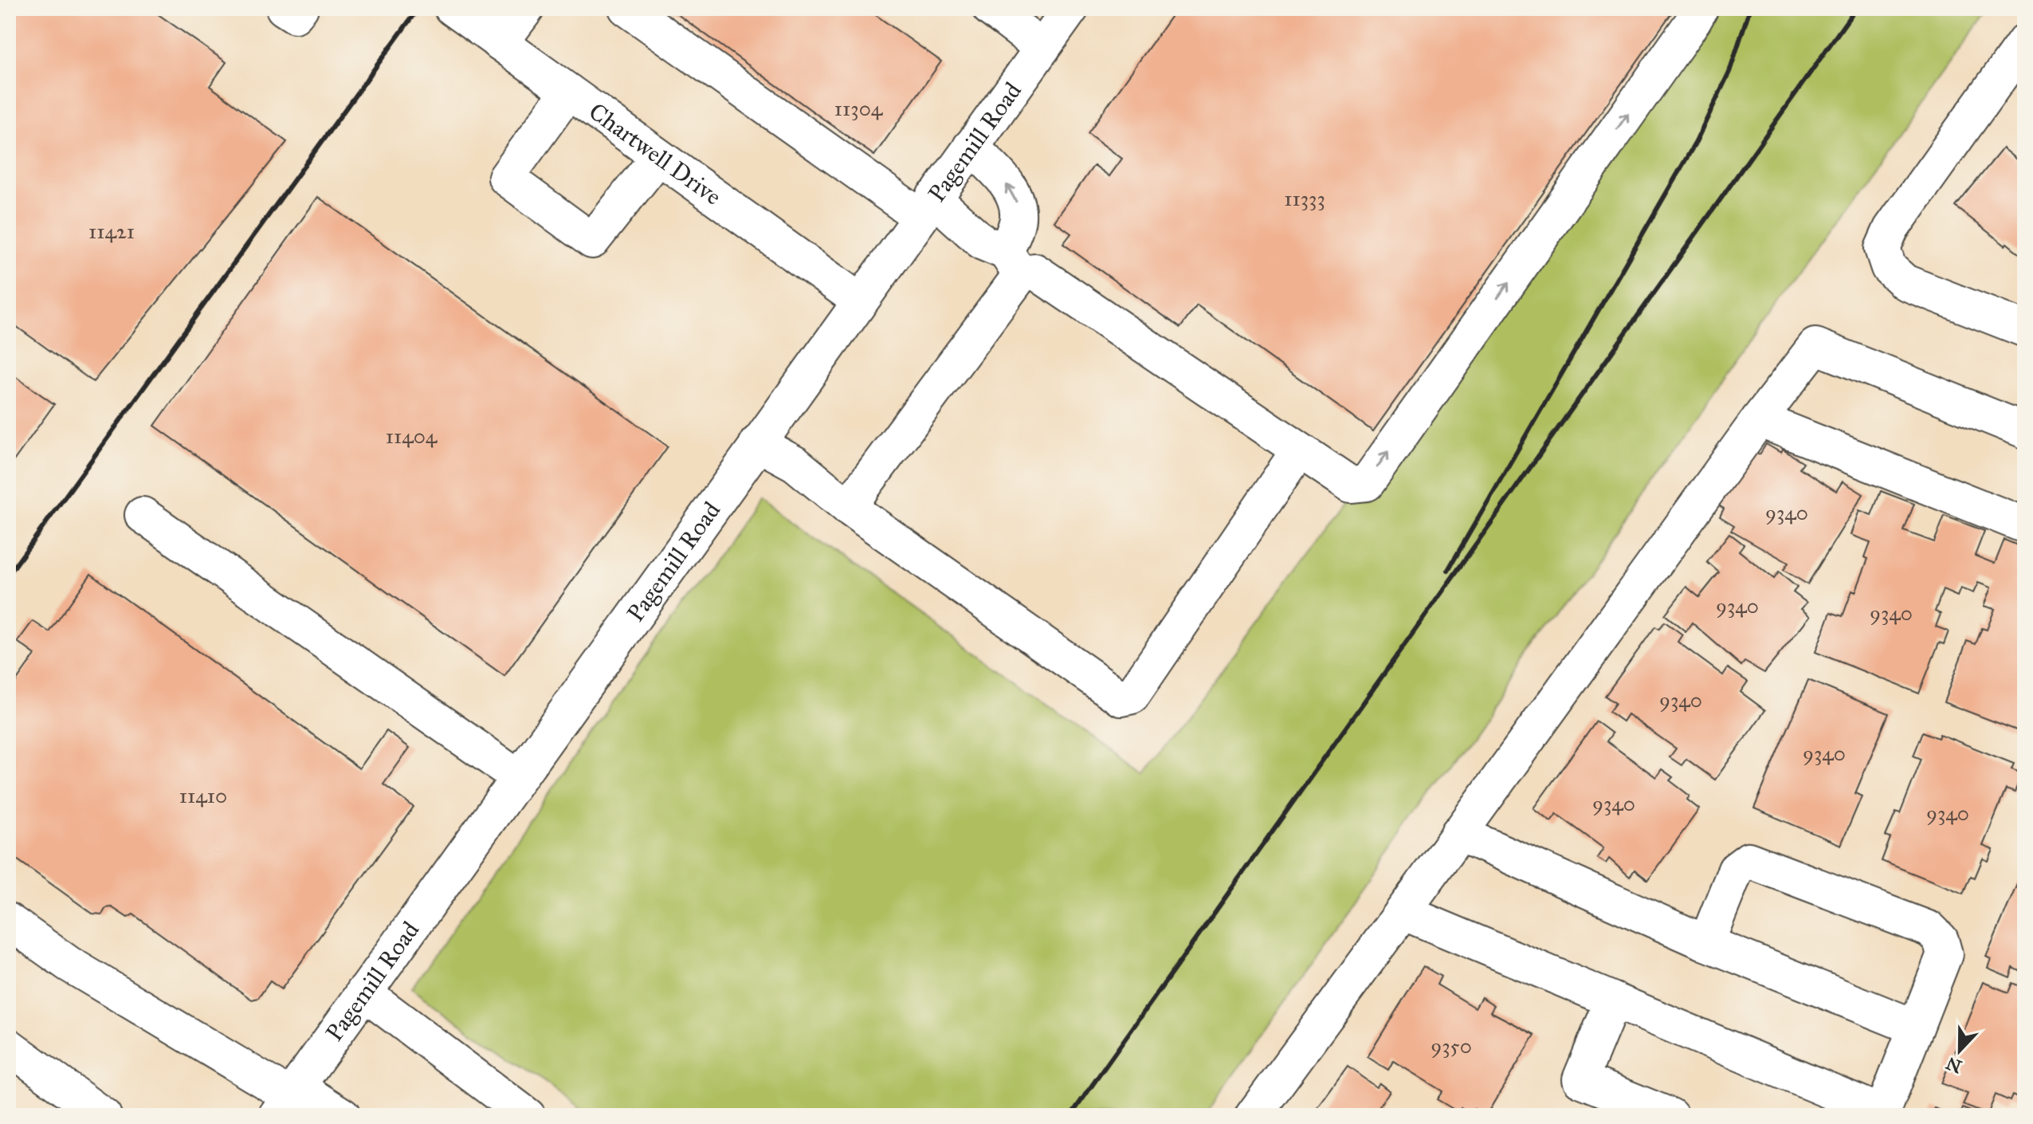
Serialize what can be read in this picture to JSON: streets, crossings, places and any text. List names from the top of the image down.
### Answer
{
  "streets": {
    "street": ["Pagemill Road", "Chartwell Drive"]
  },
  "crossings": [
    ["Pagemill Road", "Chartwell Drive"]
  ],
  "house_numbers": [
    "11304",
    "11333",
    "11421",
    "11404",
    "9340",
    "9340",
    "9340",
    "9340",
    "9340",
    "11410",
    "9340",
    "9340",
    "9350"
  ],
  "north": "bottom"
}
